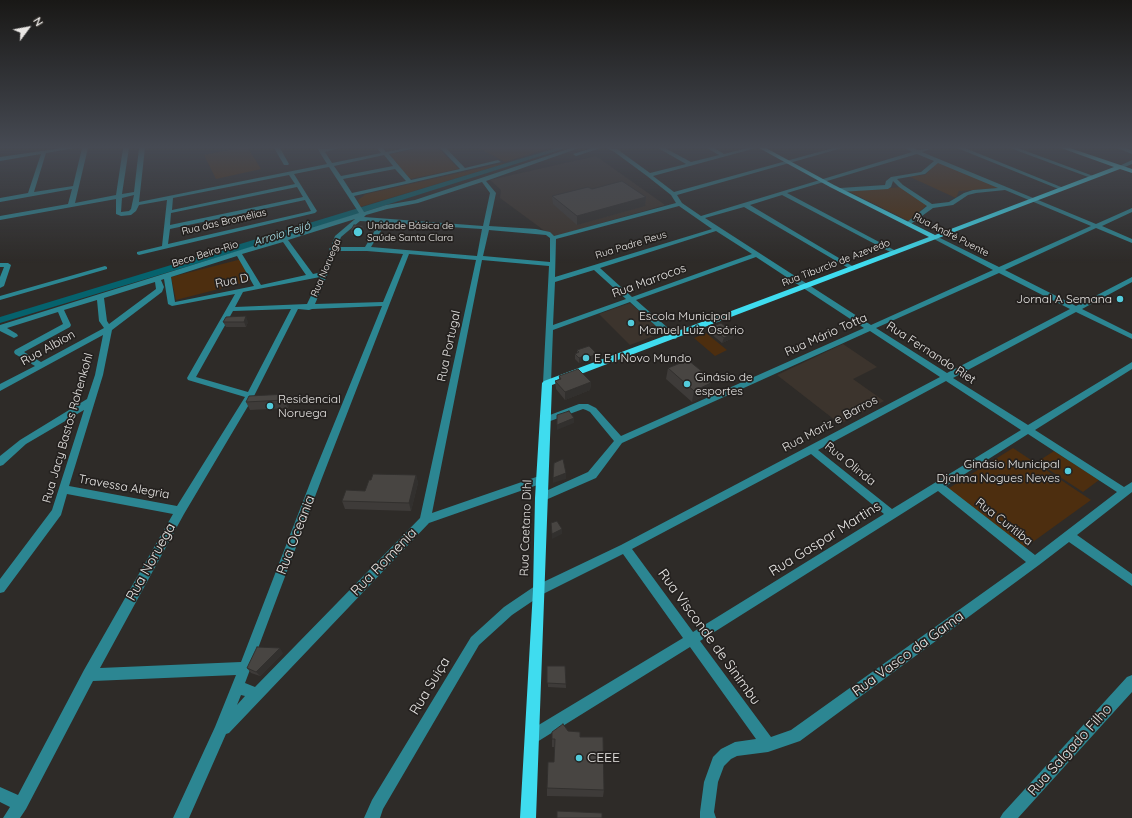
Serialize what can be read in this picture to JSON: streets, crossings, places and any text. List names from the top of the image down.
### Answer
{
  "streets": {
    "main road": ["Rua André Puente", "Rua Tiburcio de Azevedo", "Rua Caetano Dihl"],
    "street": [
      "Rua das Bromélias",
      "Rua Padre Reus",
      "Beco Beira-Rio",
      "Rua Noruega",
      "Rua D",
      "Rua Marrocos",
      "Rua Mário Totta",
      "Rua Portugal",
      "Rua Albion",
      "Rua Fernando Riet",
      "Rua Mariz e Barros",
      "Rua Jacy Bastos Rohenkohl",
      "Rua Olinda",
      "Travessa Alegria",
      "Rua Curitiba",
      "Rua Oceania",
      "Rua Gaspar Martins",
      "Rua Romenia",
      "Rua Visconde de Sinimbu",
      "Rua Vasco da Gama",
      "Rua Suiça",
      "Rua Salgado Filho"
    ]
  },
  "crossings": [
    ["Rua André Puente", "Rua Tiburcio de Azevedo"],
    ["Rua André Puente", "Rua Mário Totta"],
    ["Rua André Puente", "Rua Mariz e Barros"],
    ["Rua Padre Reus", "Rua Fernando Riet"],
    ["Rua Padre Reus", "Rua Caetano Dihl"],
    ["Beco Beira-Rio", "Rua Noruega"],
    ["Beco Beira-Rio", "Rua D"],
    ["Beco Beira-Rio", "Rua Albion"],
    ["Rua Tiburcio de Azevedo", "Rua Fernando Riet"],
    ["Rua Tiburcio de Azevedo", "Rua Caetano Dihl"],
    ["Rua Noruega", "Rua D"],
    ["Rua Noruega", "Travessa Alegria"],
    ["Rua Marrocos", "Rua Fernando Riet"],
    ["Rua Marrocos", "Rua Caetano Dihl"],
    ["Rua Mário Totta", "Rua Fernando Riet"],
    ["Rua Mário Totta", "Rua Caetano Dihl"],
    ["Rua Portugal", "Rua Romenia"],
    ["Rua Albion", "Rua Jacy Bastos Rohenkohl"],
    ["Rua Fernando Riet", "Rua Mariz e Barros"],
    ["Rua Fernando Riet", "Rua Gaspar Martins"],
    ["Rua Fernando Riet", "Rua Vasco da Gama"],
    ["Rua Mariz e Barros", "Rua Olinda"],
    ["Rua Mariz e Barros", "Rua Caetano Dihl"],
    ["Rua Mariz e Barros", "Rua Visconde de Sinimbu"],
    ["Rua Mariz e Barros", "Rua Suiça"],
    ["Rua Jacy Bastos Rohenkohl", "Travessa Alegria"],
    ["Rua Olinda", "Rua Gaspar Martins"],
    ["Rua Curitiba", "Rua Gaspar Martins"],
    ["Rua Curitiba", "Rua Vasco da Gama"],
    ["Rua Caetano Dihl", "Rua Gaspar Martins"],
    ["Rua Caetano Dihl", "Rua Romenia"],
    ["Rua Caetano Dihl", "Rua Suiça"],
    ["Rua Oceania", "Rua Romenia"],
    ["Rua Gaspar Martins", "Rua Visconde de Sinimbu"],
    ["Rua Visconde de Sinimbu", "Rua Vasco da Gama"]
  ],
  "water": ["Arroio Feijó"],
  "places": [
    "Unidade Básica de Saúde Santa Clara",
    "Jornal A Semana",
    "Escola Municipal Manuel Luiz Osório",
    "E E I Novo Mundo",
    "Ginásio de esportes",
    "Residencial Noruega",
    "Ginásio Municipal Djalma Nogues Neves",
    "CEEE"
  ],
  "north": "top right"
}
